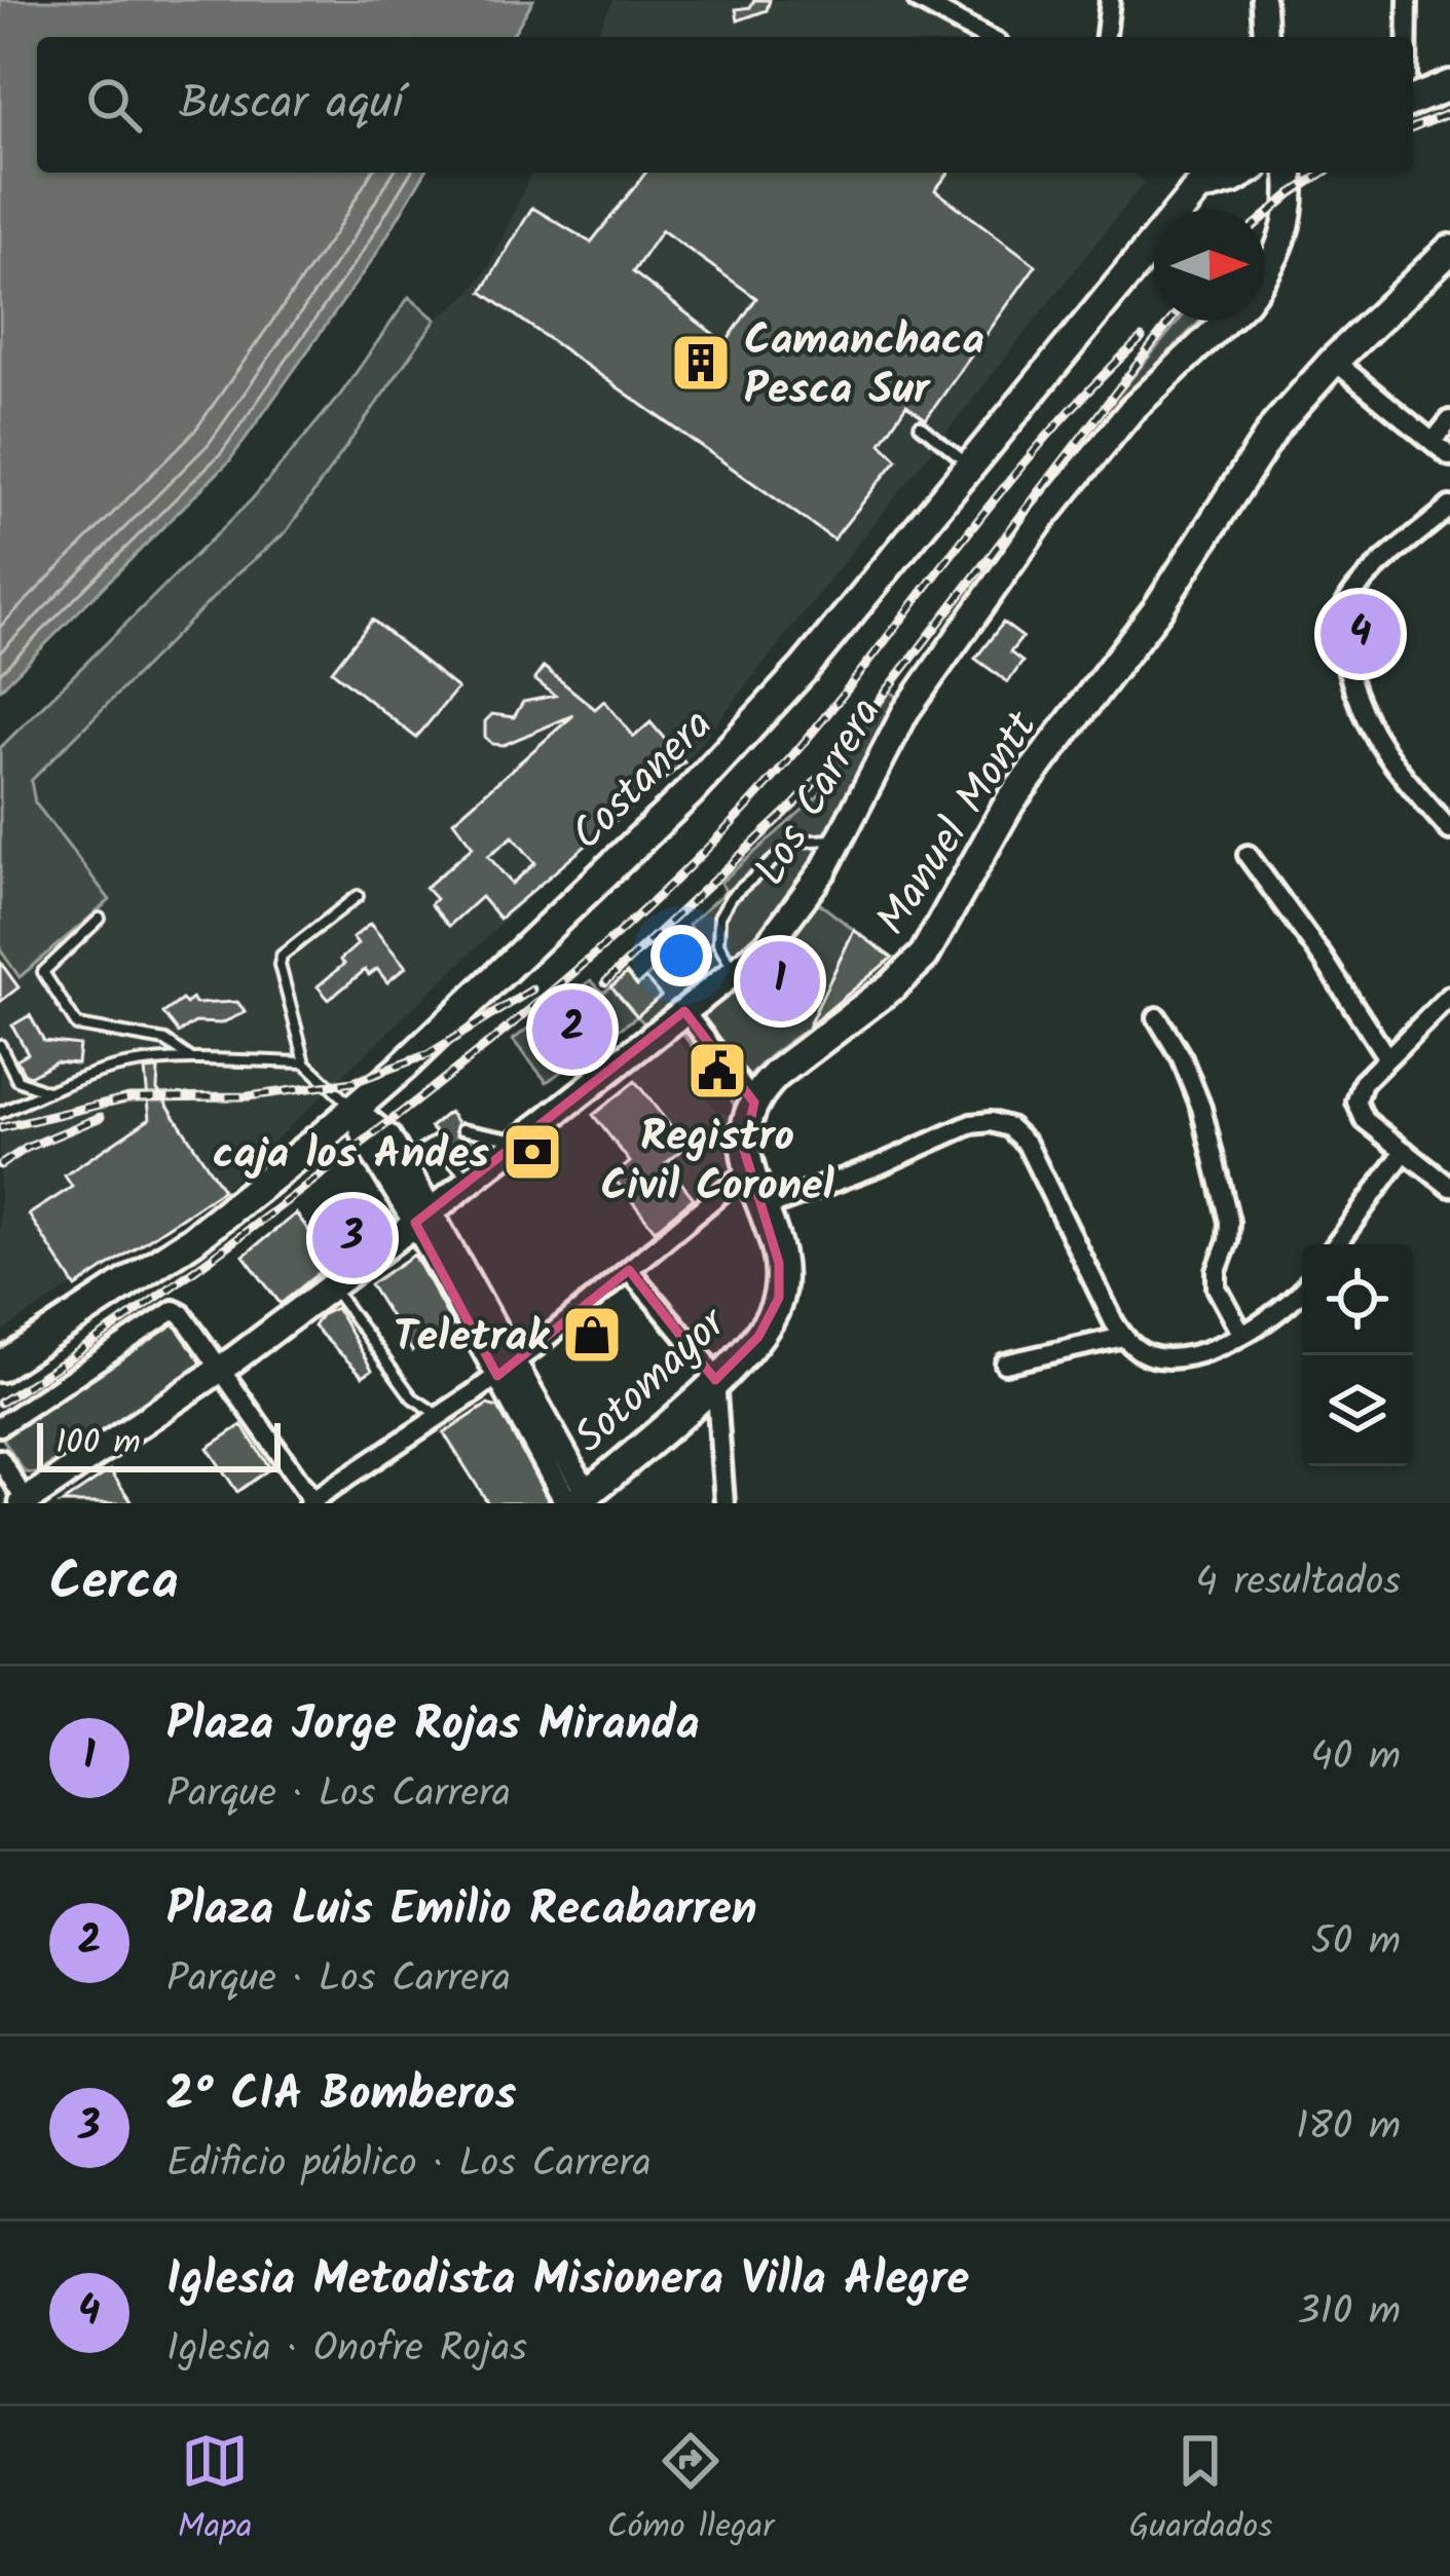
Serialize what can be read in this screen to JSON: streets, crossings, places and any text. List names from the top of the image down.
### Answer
{
  "streets": {
    "main road": [
      "Costanera",
      "Los Carrera",
      "Manuel Montt",
      "Sotomayor"
    ]
  },
  "places": {
    "building": ["Camanchaca Pesca Sur"],
    "public building": ["Registro Civil Coronel"],
    "bank": ["caja los Andes"],
    "shop": ["Teletrak"]
  },
  "scale_bar": "100 m",
  "north": "right",
  "page": {
    "search": "Buscar aquí",
    "pins": [
      "4",
      "1",
      "2",
      "3"
    ],
    "scale": "100 m",
    "heading": ["Cerca", "4 resultados"],
    "list": [
      {
        "mark": "1",
        "name": "Plaza Jorge Rojas Miranda",
        "note": "Parque · Los Carrera",
        "value": "40 m"
      },
      {
        "mark": "2",
        "name": "Plaza Luis Emilio Recabarren",
        "note": "Parque · Los Carrera",
        "value": "50 m"
      },
      {
        "mark": "3",
        "name": "2° CIA Bomberos",
        "note": "Edificio público · Los Carrera",
        "value": "180 m"
      },
      {
        "mark": "4",
        "name": "Iglesia Metodista Misionera Villa Alegre",
        "note": "Iglesia · Onofre Rojas",
        "value": "310 m"
      }
    ],
    "nav": ["Mapa", "Cómo llegar", "Guardados"]
  }
}
